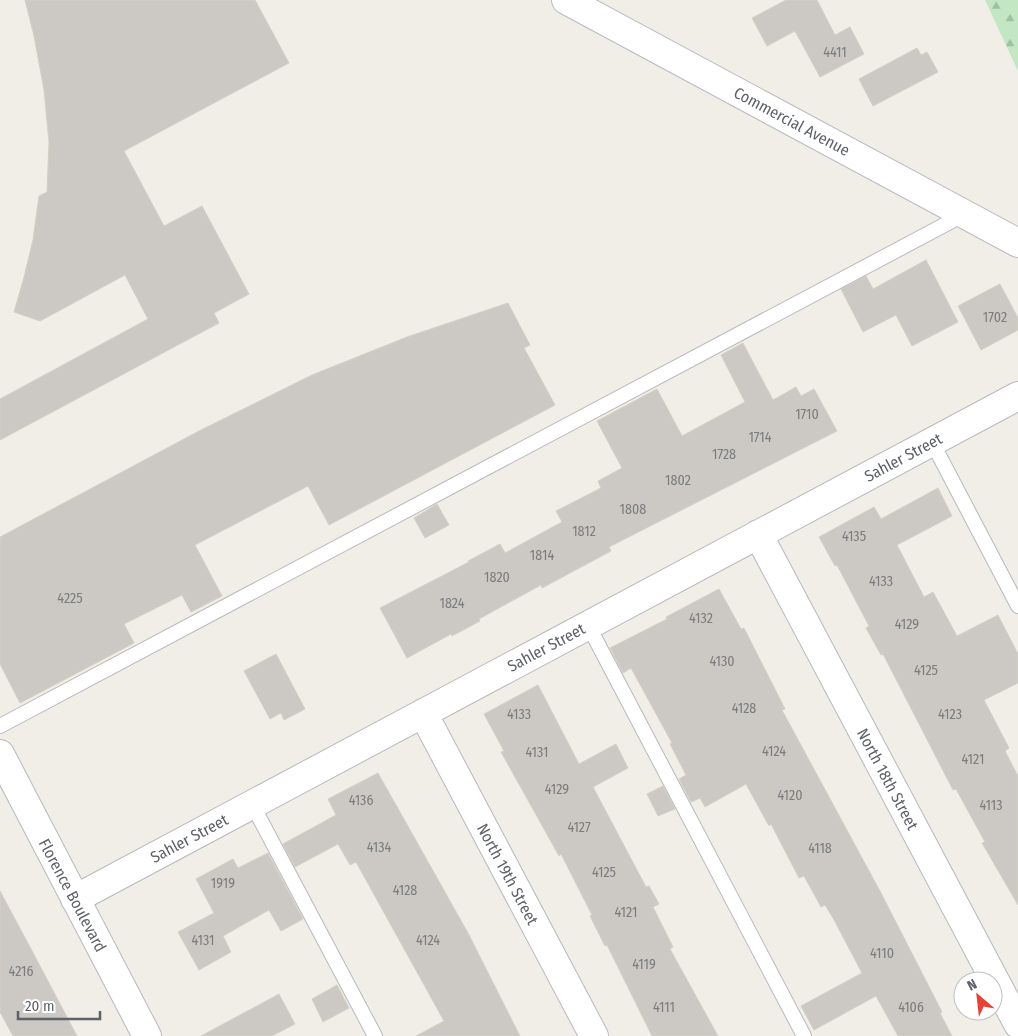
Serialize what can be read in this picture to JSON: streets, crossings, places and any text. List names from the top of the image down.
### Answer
{
  "streets": {
    "street": [
      "Commercial Avenue",
      "Sahler Street",
      "North 18th Street",
      "North 19th Street",
      "Florence Boulevard"
    ]
  },
  "crossings": [
    ["Sahler Street", "North 18th Street"],
    ["Sahler Street", "North 19th Street"],
    ["Sahler Street", "Florence Boulevard"]
  ],
  "house_numbers": [
    "4411",
    "1702",
    "1710",
    "1714",
    "1728",
    "1802",
    "1808",
    "1812",
    "4135",
    "1814",
    "1820",
    "4133",
    "4225",
    "1824",
    "4132",
    "4129",
    "4130",
    "4125",
    "4128",
    "4133",
    "4123",
    "4124",
    "4131",
    "4121",
    "4129",
    "4120",
    "4136",
    "4113",
    "4127",
    "4134",
    "4118",
    "4125",
    "1919",
    "4128",
    "4121",
    "4131",
    "4124",
    "4110",
    "4119",
    "4216",
    "4111",
    "4106"
  ],
  "scale_bar": "20 m",
  "north": "top left"
}
